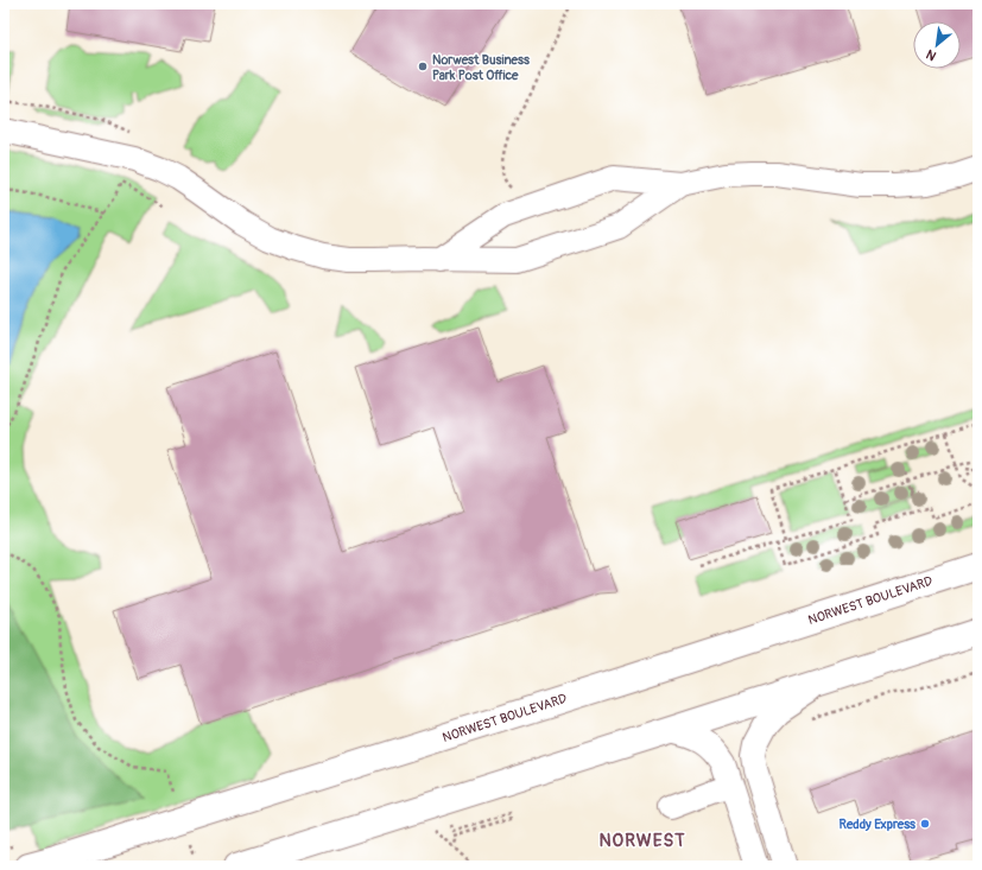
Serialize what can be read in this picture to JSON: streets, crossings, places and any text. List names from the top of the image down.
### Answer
{
  "streets": {
    "main road": ["NORWEST BOULEVARD"]
  },
  "districts": ["NORWEST"],
  "places": ["Norwest Business Park Post Office", "Reddy Express"],
  "north": "bottom left"
}
